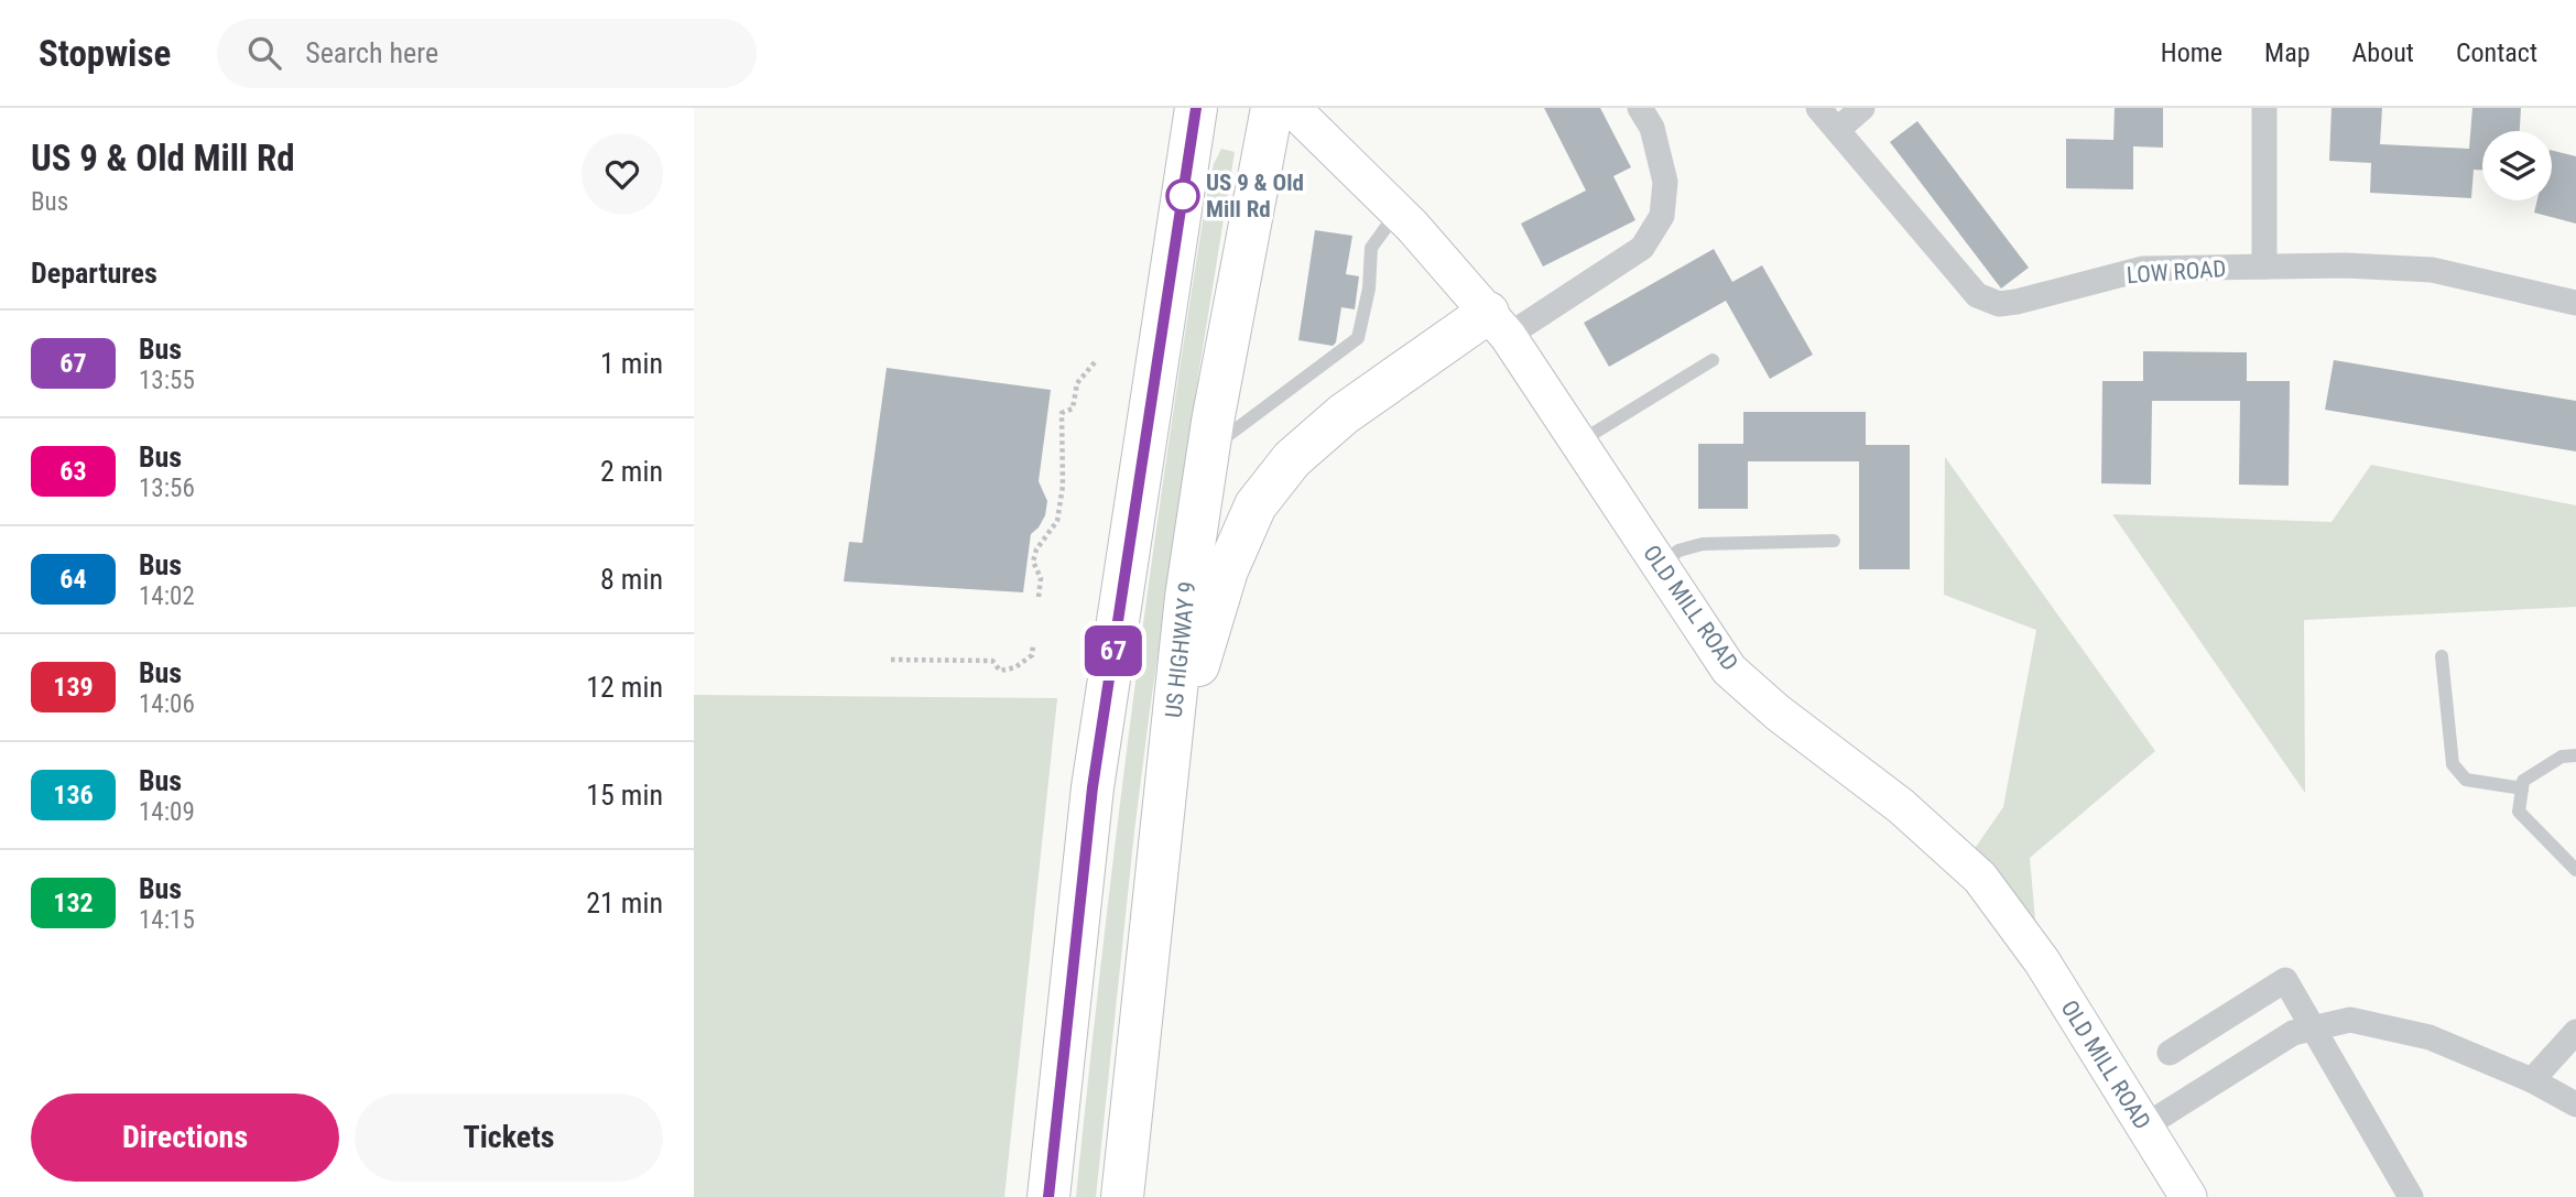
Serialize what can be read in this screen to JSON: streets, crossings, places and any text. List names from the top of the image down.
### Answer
{
  "streets": {
    "highway": ["US HIGHWAY 9"],
    "street": ["LOW ROAD", "OLD MILL ROAD"]
  },
  "places": ["US 9 & Old Mill Rd"],
  "lines": ["bus line 67"],
  "page": {
    "header": "Stopwise",
    "search": "Search here",
    "nav": [
      "Home",
      "Map",
      "About",
      "Contact"
    ],
    "heading": [
      ["US 9 & Old Mill Rd", "Bus"],
      "Departures"
    ],
    "on_map": "67",
    "list": [
      {
        "mark": "67",
        "name": "Bus",
        "note": "13:55",
        "value": "1 min"
      },
      {
        "mark": "63",
        "name": "Bus",
        "note": "13:56",
        "value": "2 min"
      },
      {
        "mark": "64",
        "name": "Bus",
        "note": "14:02",
        "value": "8 min"
      },
      {
        "mark": "139",
        "name": "Bus",
        "note": "14:06",
        "value": "12 min"
      },
      {
        "mark": "136",
        "name": "Bus",
        "note": "14:09",
        "value": "15 min"
      },
      {
        "mark": "132",
        "name": "Bus",
        "note": "14:15",
        "value": "21 min"
      }
    ],
    "buttons": ["Directions", "Tickets"]
  }
}
